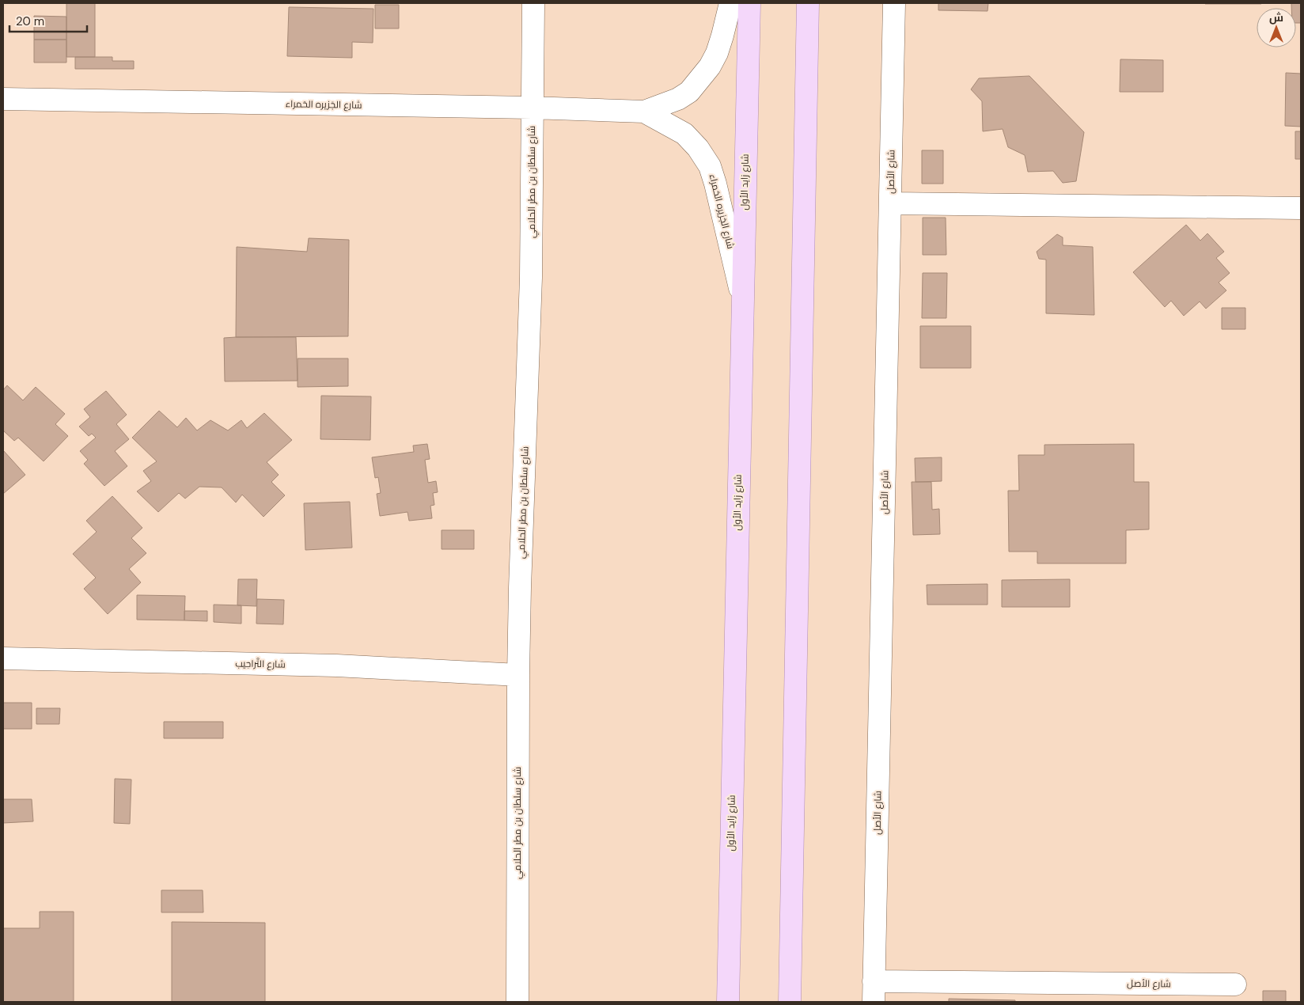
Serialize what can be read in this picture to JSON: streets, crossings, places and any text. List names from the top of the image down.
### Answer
{
  "streets": {
    "main road": ["شارع زايد الأول"],
    "street": [
      "شارع الجَزيره الحَمراء",
      "شارع الأصل",
      "شارع سلطان بن مطر الحلامي",
      "شارع التَّراحِيب"
    ]
  },
  "crossings": [
    ["شارع الجَزيره الحَمراء", "شارع سلطان بن مطر الحلامي"],
    ["شارع الجَزيره الحَمراء", "شارع زايد الأول"],
    ["شارع سلطان بن مطر الحلامي", "شارع التَّراحِيب"]
  ],
  "scale_bar": "20 m",
  "north": "top"
}
